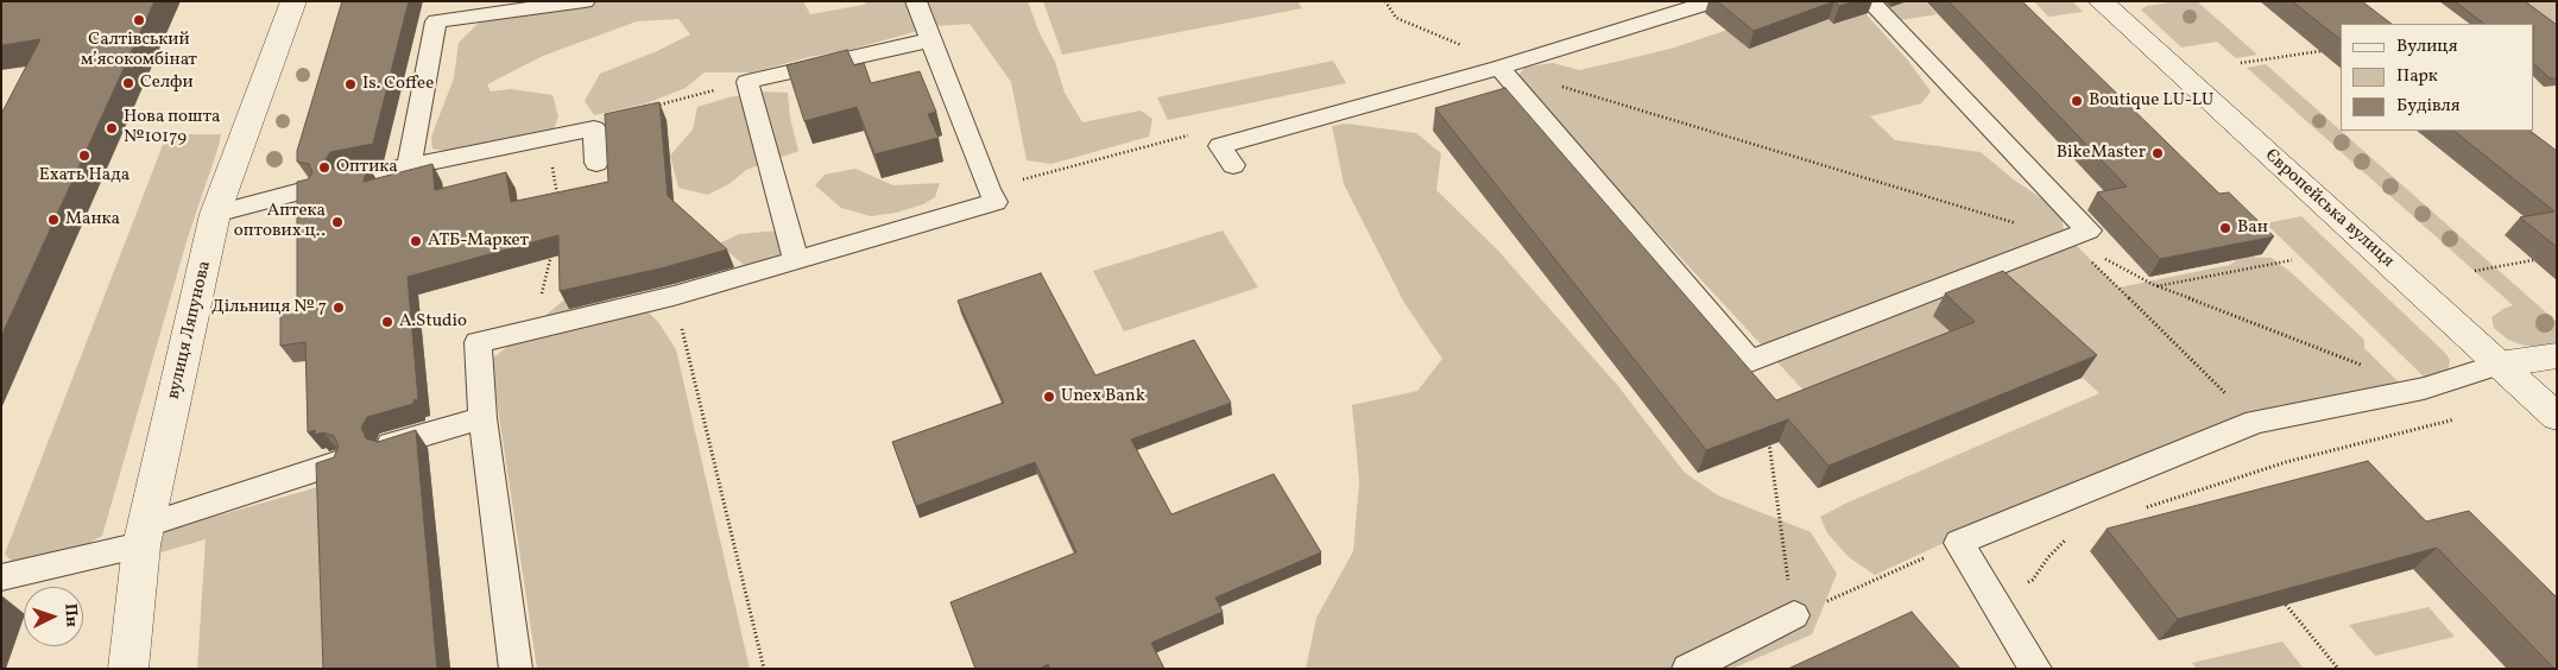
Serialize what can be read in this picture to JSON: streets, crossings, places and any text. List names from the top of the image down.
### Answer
{
  "streets": {
    "street": ["Європейська вулиця", "вулиця Ляпунова"]
  },
  "places": [
    "Салтівський мʼясокомбінат",
    "Селфи",
    "Is. Coffee",
    "Boutique LU-LU",
    "Нова пошта №10179",
    "BikeMaster",
    "Ехать Нада",
    "Оптика",
    "Манка",
    "Аптека оптових ц‥",
    "Ван",
    "АТБ-Маркет",
    "Дільниця № 7",
    "A.Studio",
    "Unex Bank"
  ],
  "legend": ["Вулиця", "Парк", "Будівля"],
  "north": "right"
}
